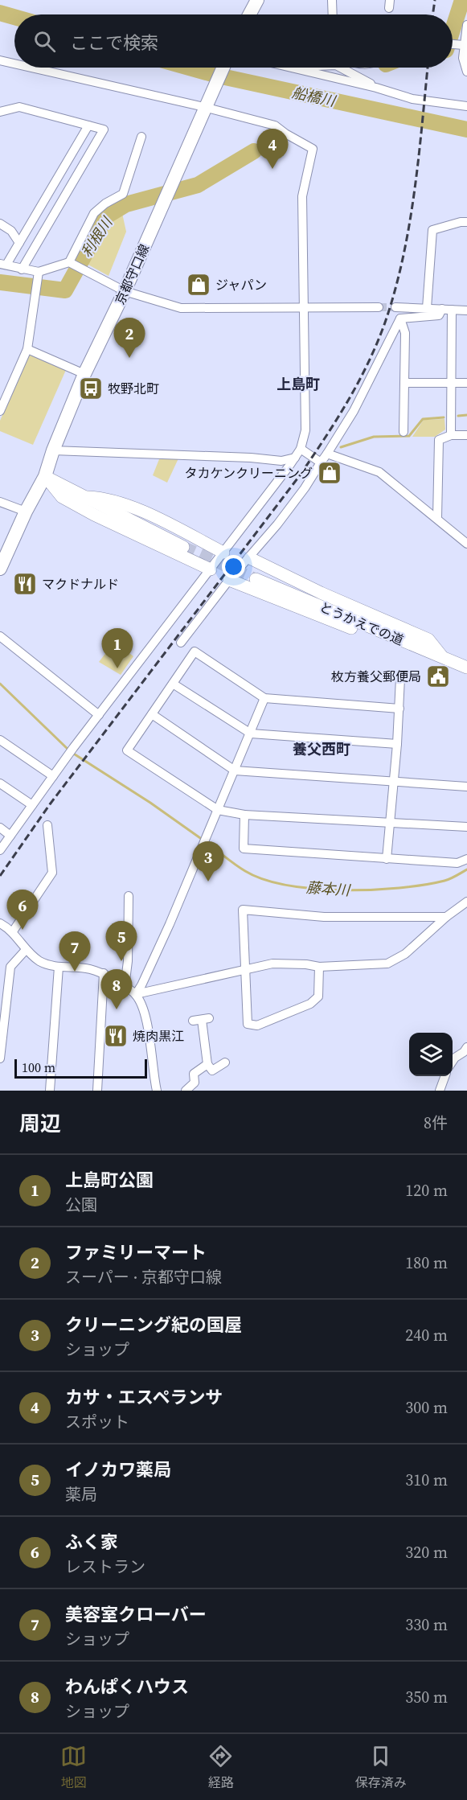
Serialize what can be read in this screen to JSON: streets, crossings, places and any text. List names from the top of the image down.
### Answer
{
  "streets": {
    "main road": ["京都守口線"],
    "street": ["とうかえでの道"]
  },
  "districts": ["上島町", "養父西町"],
  "water": ["船橋川", "利根川", "藤本川"],
  "places": {
    "shop": ["ジャパン", "タカケンクリーニング"],
    "bus stop": ["牧野北町"],
    "restaurant": ["マクドナルド", "焼肉黒江"],
    "public building": ["枚方養父郵便局"]
  },
  "scale_bar": "100 m",
  "page": {
    "search": "ここで検索",
    "pins": [
      "4",
      "2",
      "1",
      "3",
      "6",
      "5",
      "7",
      "8"
    ],
    "scale": "100 m",
    "heading": ["周辺", "8件"],
    "list": [
      {
        "mark": "1",
        "name": "上島町公園",
        "note": "公園",
        "value": "120 m"
      },
      {
        "mark": "2",
        "name": "ファミリーマート",
        "note": "スーパー · 京都守口線",
        "value": "180 m"
      },
      {
        "mark": "3",
        "name": "クリーニング紀の国屋",
        "note": "ショップ",
        "value": "240 m"
      },
      {
        "mark": "4",
        "name": "カサ・エスペランサ",
        "note": "スポット",
        "value": "300 m"
      },
      {
        "mark": "5",
        "name": "イノカワ薬局",
        "note": "薬局",
        "value": "310 m"
      },
      {
        "mark": "6",
        "name": "ふく家",
        "note": "レストラン",
        "value": "320 m"
      },
      {
        "mark": "7",
        "name": "美容室クローバー",
        "note": "ショップ",
        "value": "330 m"
      },
      {
        "mark": "8",
        "name": "わんぱくハウス",
        "note": "ショップ",
        "value": "350 m"
      }
    ],
    "nav": ["地図", "経路", "保存済み"]
  }
}
